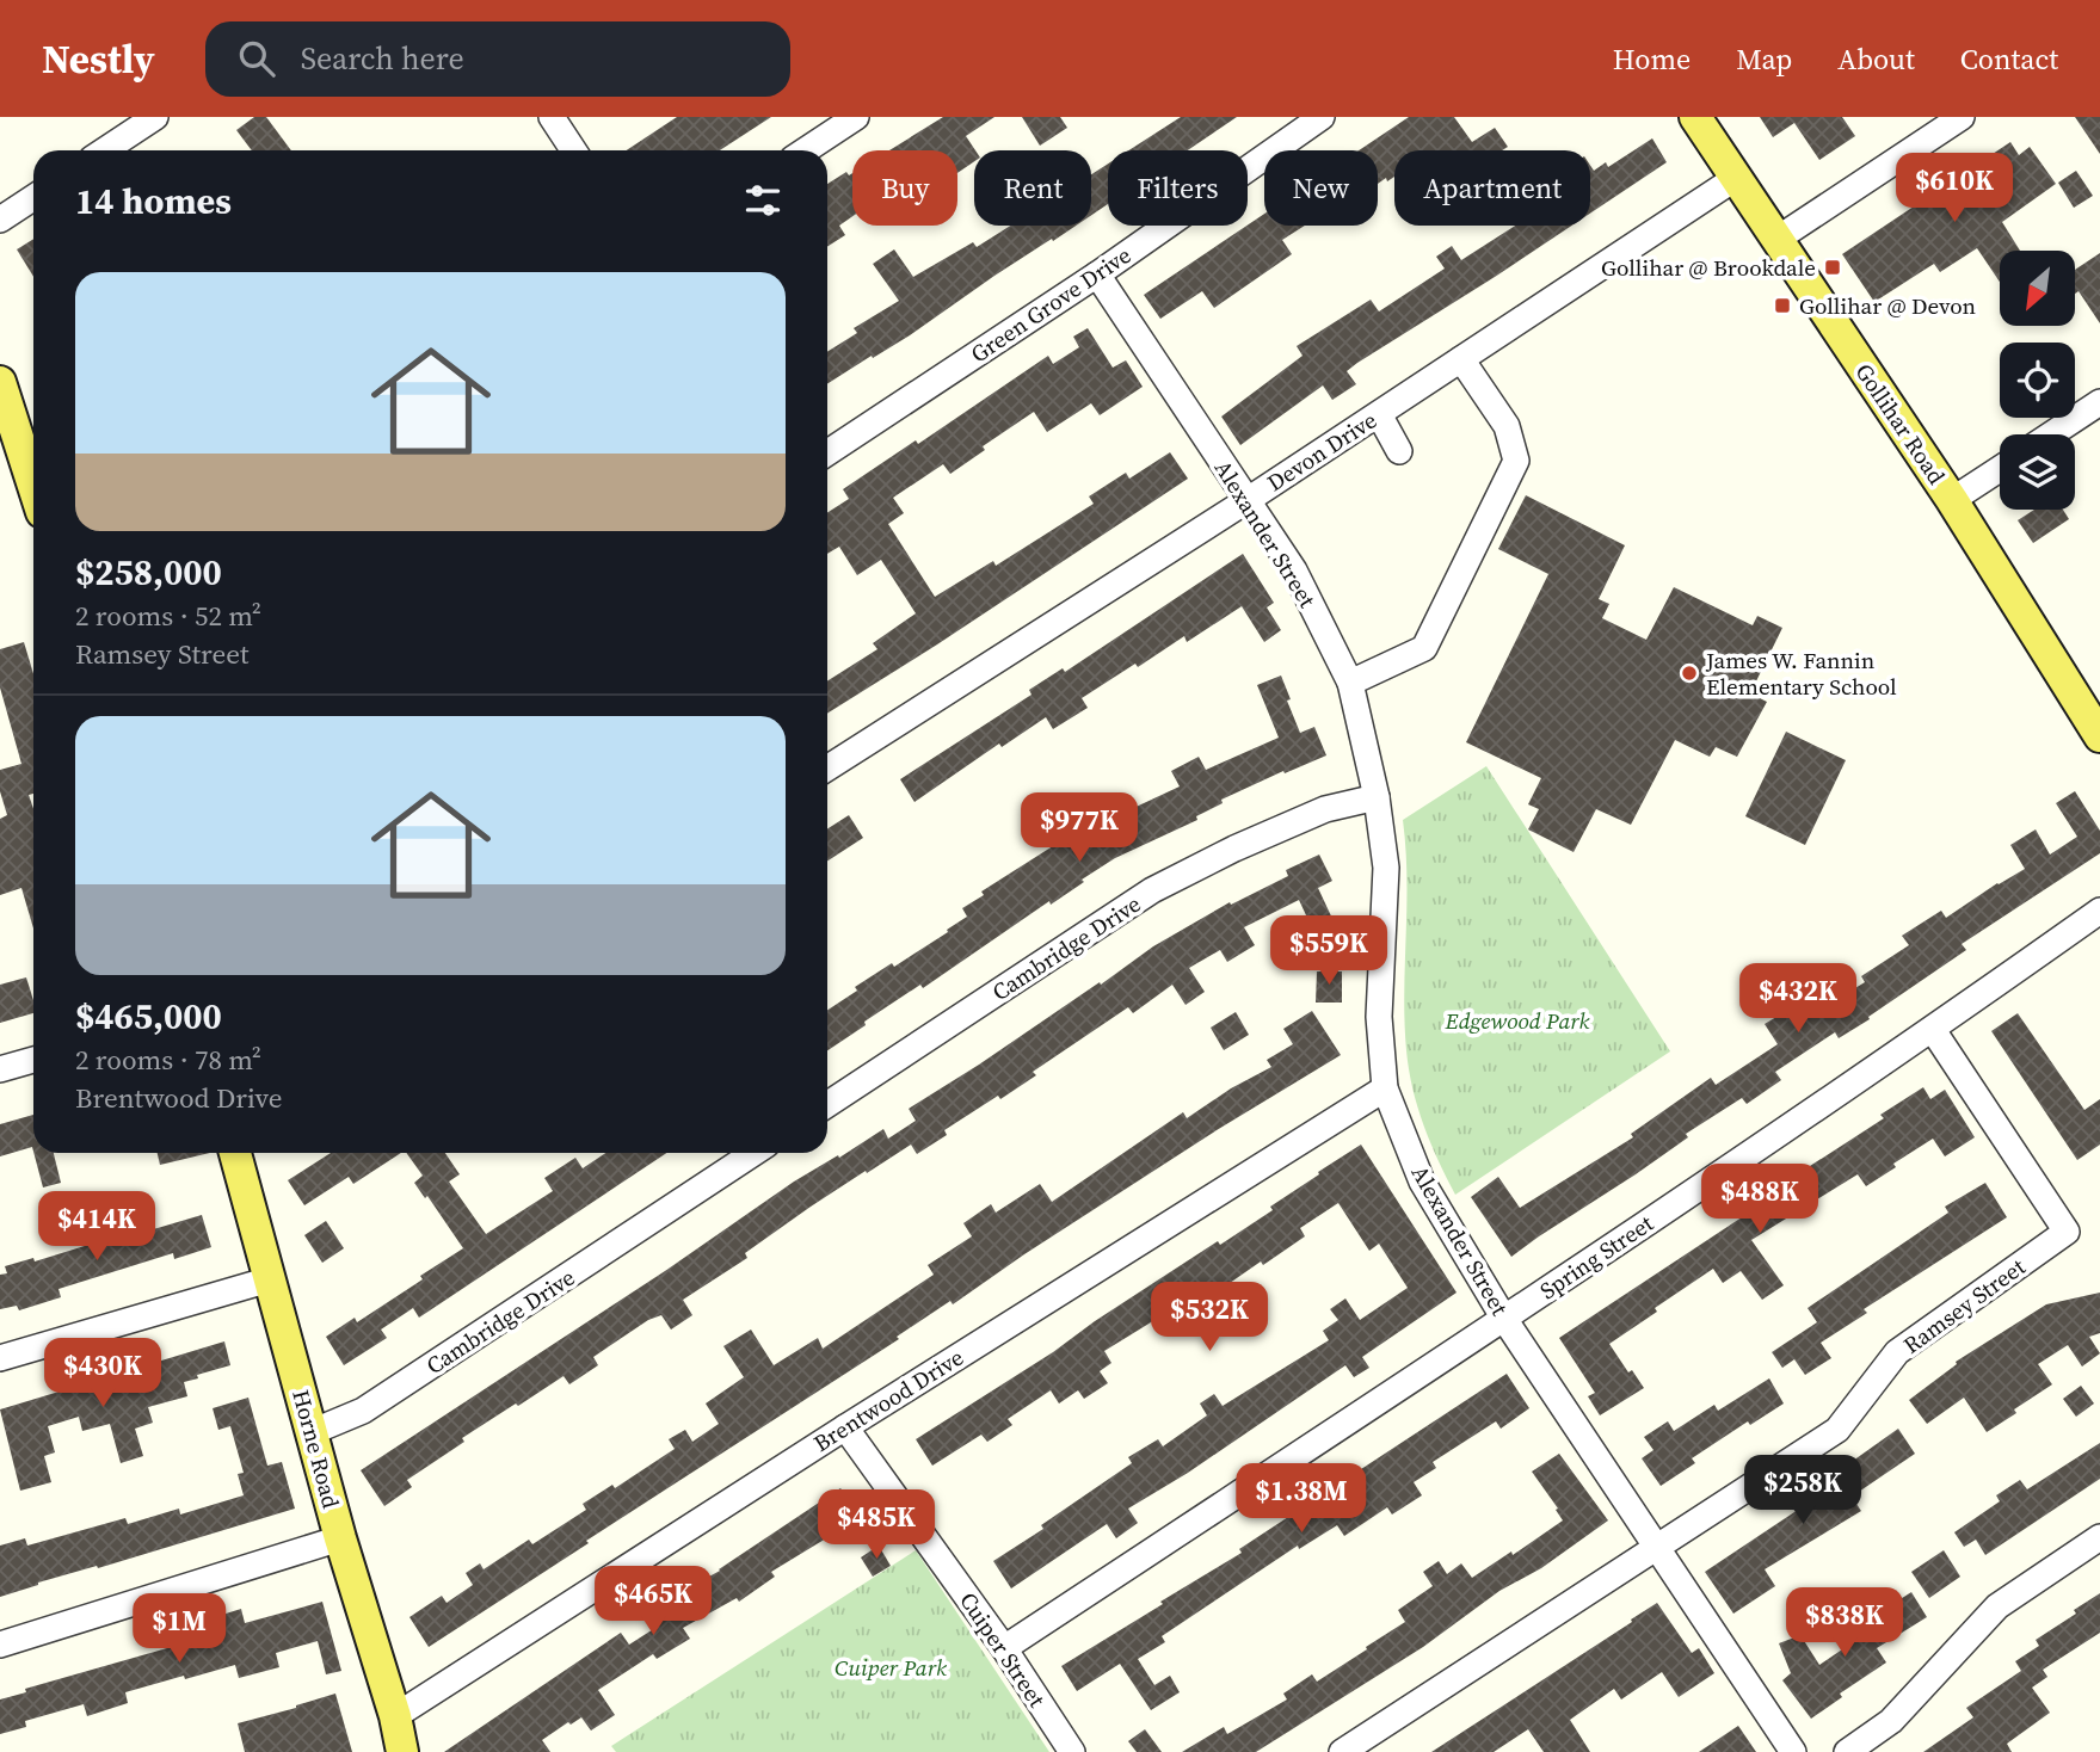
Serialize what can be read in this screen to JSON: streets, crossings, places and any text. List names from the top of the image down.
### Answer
{
  "streets": {
    "main road": ["Gollihar Road", "Horne Road"],
    "street": [
      "Green Grove Drive",
      "Devon Drive",
      "Alexander Street",
      "Cambridge Drive",
      "Spring Street",
      "Ramsey Street",
      "Brentwood Drive",
      "Cuiper Street"
    ]
  },
  "crossings": [
    ["Green Grove Drive", "Alexander Street"],
    ["Gollihar Road", "Devon Drive"],
    ["Devon Drive", "Alexander Street"],
    ["Alexander Street", "Cambridge Drive"],
    ["Alexander Street", "Spring Street"],
    ["Alexander Street", "Ramsey Street"],
    ["Alexander Street", "Brentwood Drive"],
    ["Cambridge Drive", "Horne Road"],
    ["Spring Street", "Ramsey Street"],
    ["Spring Street", "Cuiper Street"],
    ["Brentwood Drive", "Horne Road"],
    ["Brentwood Drive", "Cuiper Street"]
  ],
  "parks": ["Edgewood Park", "Cuiper Park"],
  "places": {
    "transit": ["Gollihar @ Brookdale", "Gollihar @ Devon"],
    "other": ["James W. Fannin Elementary School"]
  },
  "north": "bottom left",
  "page": {
    "header": "Nestly",
    "search": "Search here",
    "nav": [
      "Home",
      "Map",
      "About",
      "Contact"
    ],
    "chip": [
      "Buy",
      "Rent",
      "Filters",
      "New",
      "Apartment"
    ],
    "heading": "14 homes",
    "price": [
      "$610K",
      "$977K",
      "$559K",
      "$432K",
      "$488K",
      "$414K",
      "$532K",
      "$430K",
      "$258K",
      "$1.38M",
      "$485K",
      "$465K",
      "$838K",
      "$1M"
    ],
    "list": [
      {
        "name": "$258,000",
        "note": "2 rooms · 52 m² · Ramsey Street"
      },
      {
        "name": "$465,000",
        "note": "2 rooms · 78 m² · Brentwood Drive"
      }
    ]
  }
}
